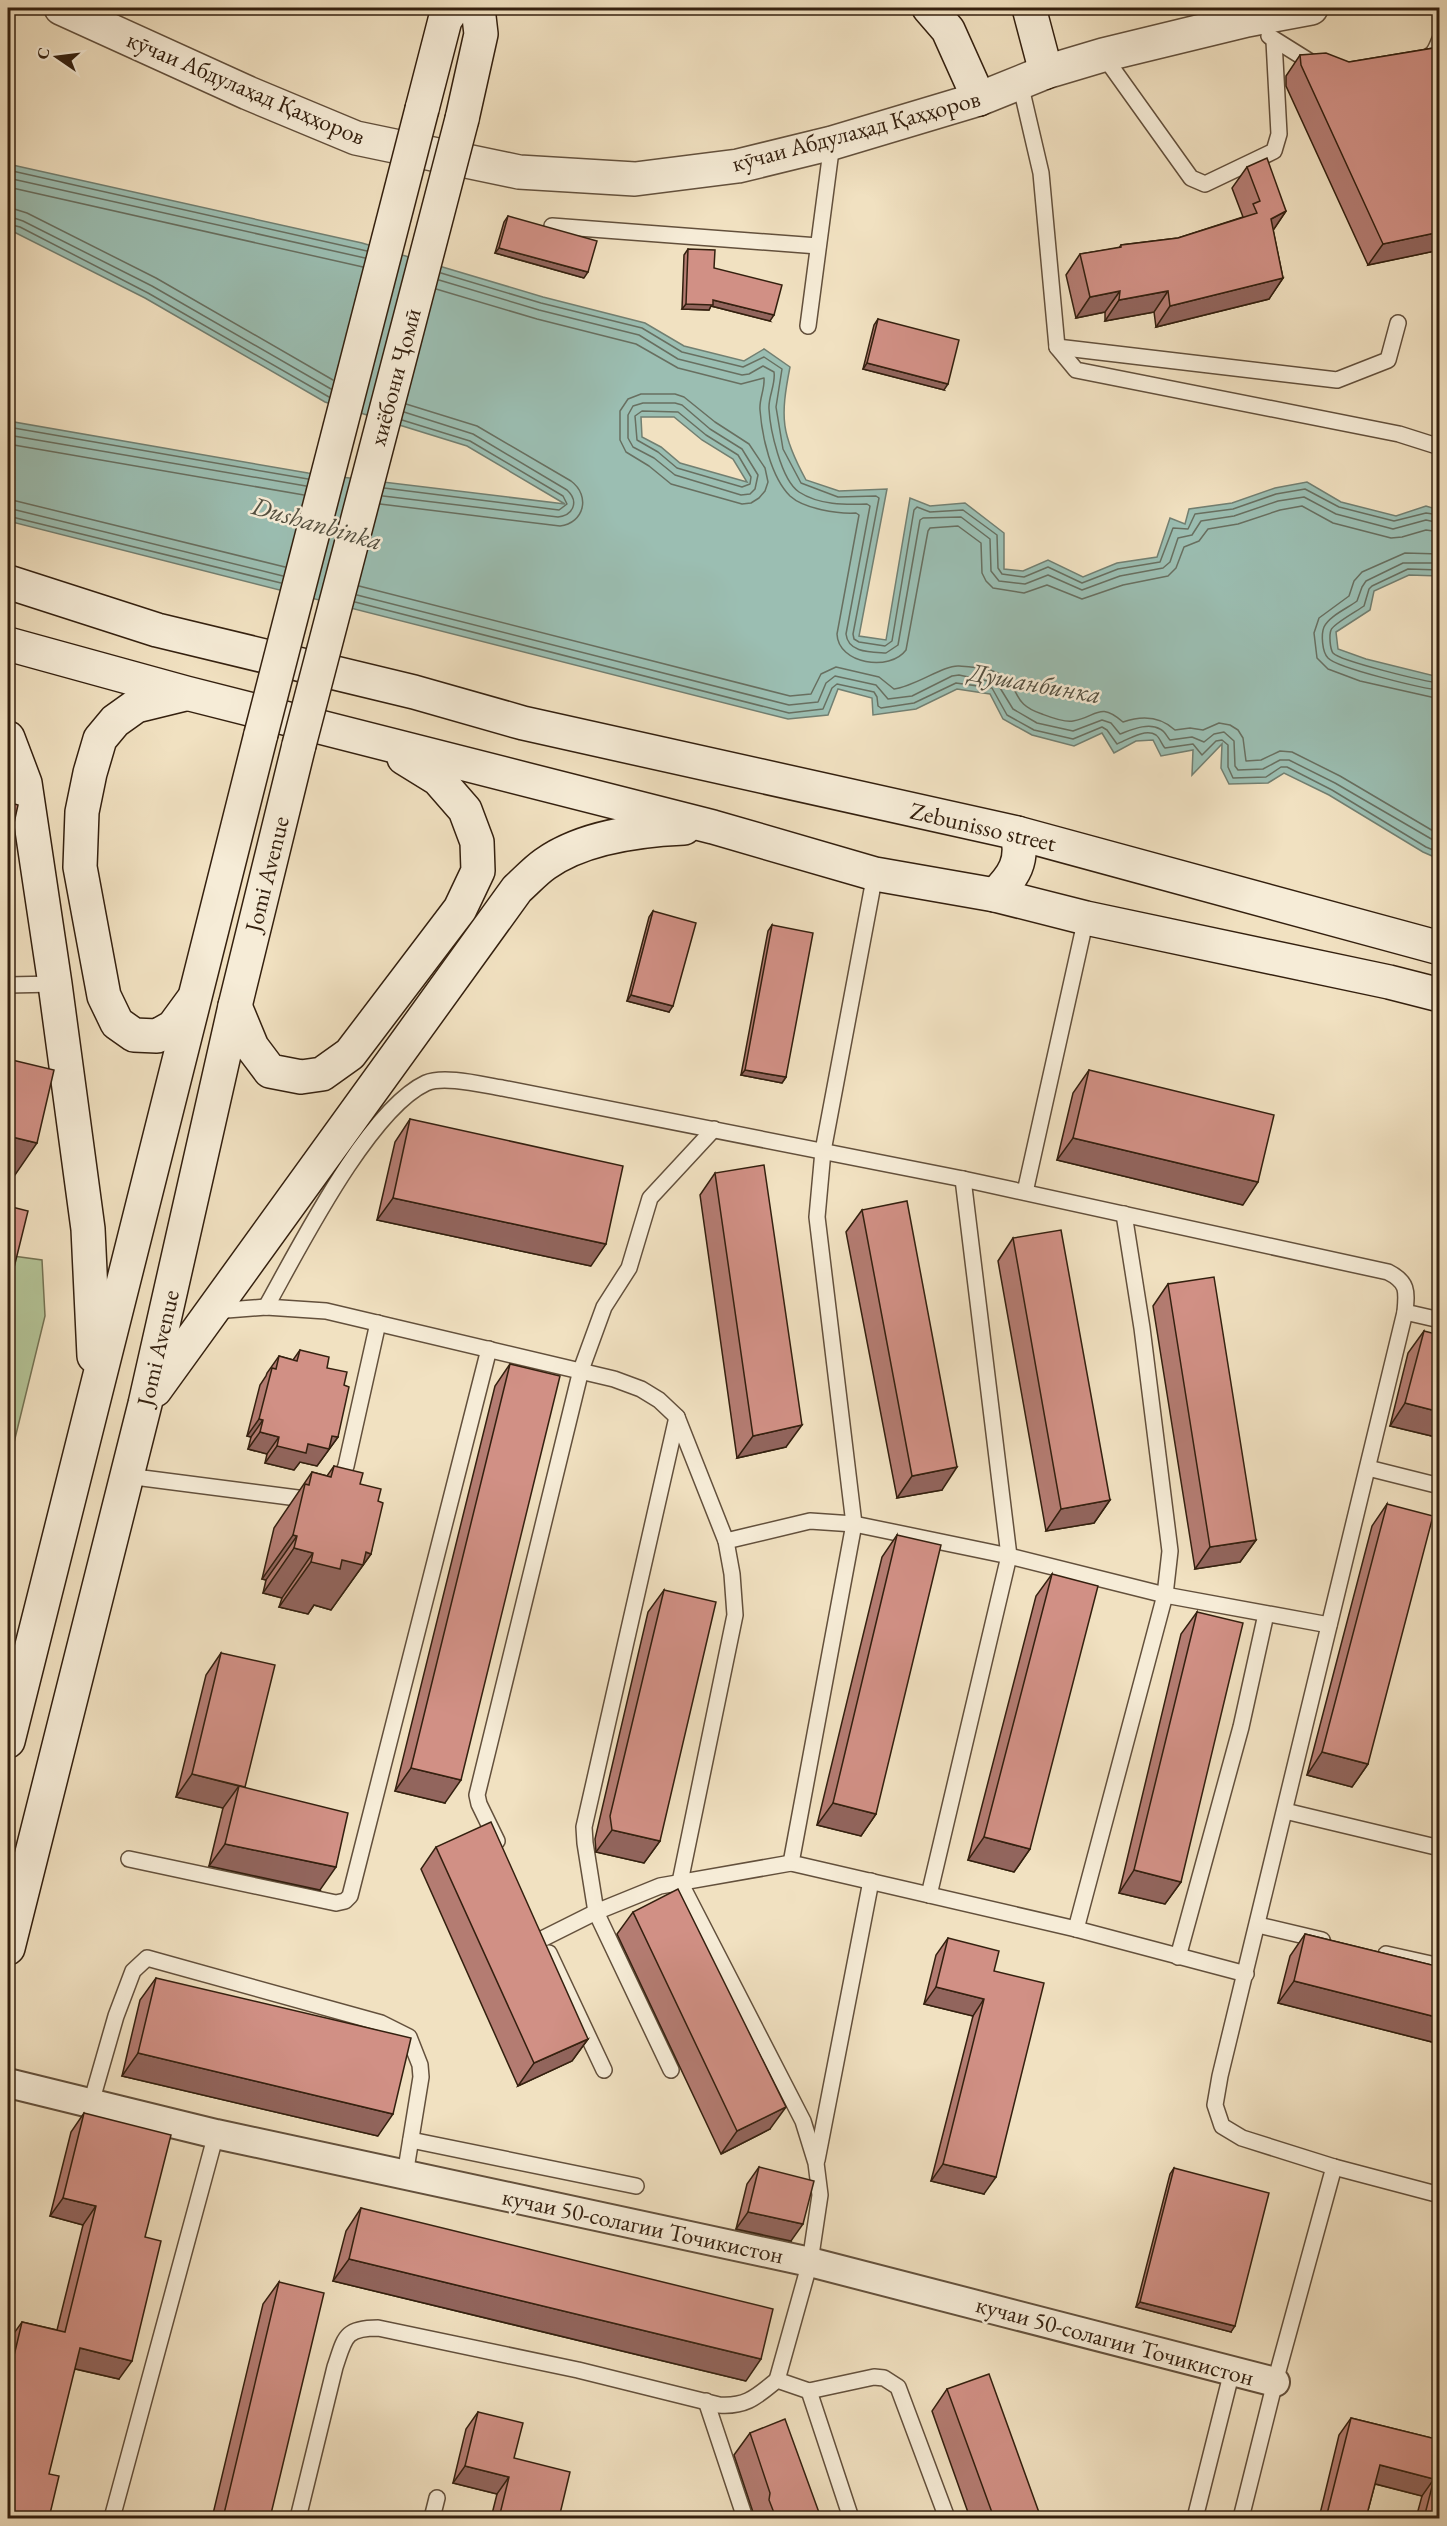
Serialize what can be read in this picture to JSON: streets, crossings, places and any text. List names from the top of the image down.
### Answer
{
  "streets": {
    "main road": [
      "кӯчаи Абдулаҳад Қаҳҳоров",
      "хиёбони Ҷомӣ",
      "Zebunisso street",
      "Jomi Avenue"
    ],
    "street": ["кучаи 50-солагии Точикистон"]
  },
  "crossings": [
    ["хиёбони Ҷомӣ", "Jomi Avenue"]
  ],
  "water": ["Dushanbinka", "Душанбинка"],
  "north": "left"
}
